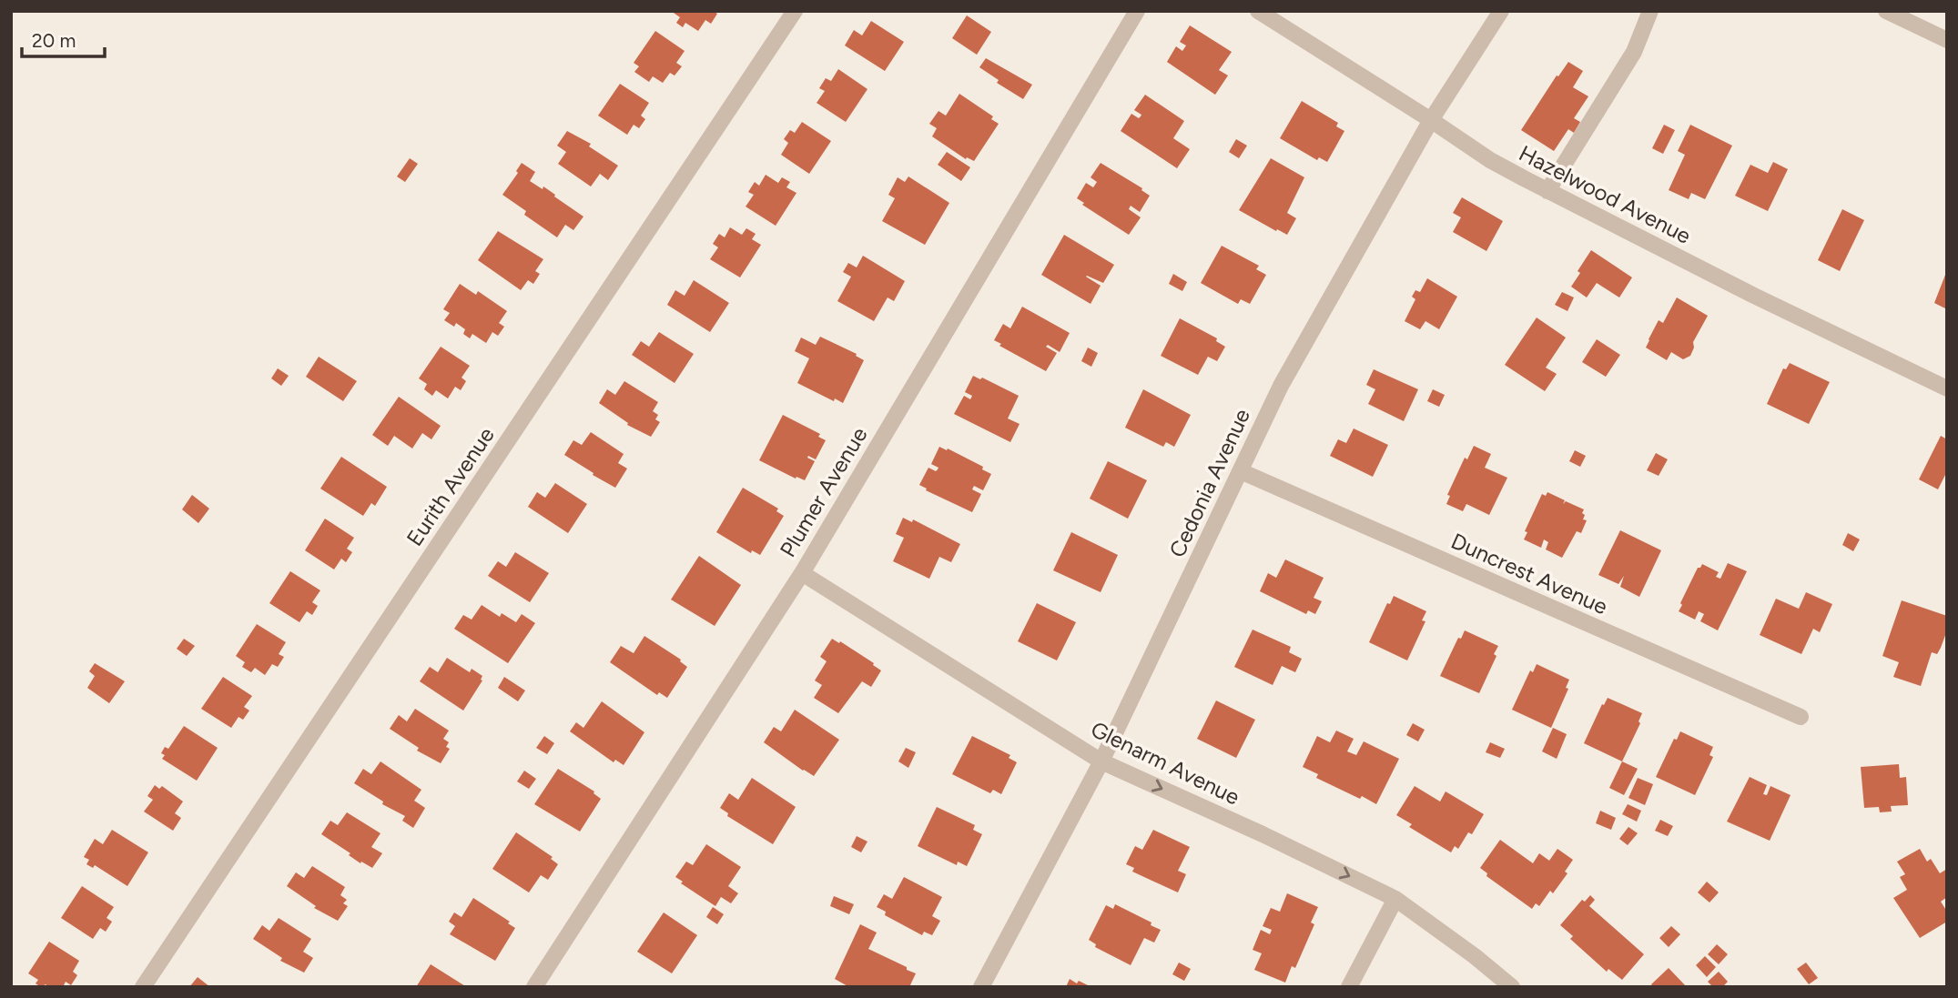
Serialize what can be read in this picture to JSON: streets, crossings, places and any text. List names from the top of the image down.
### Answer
{
  "streets": {
    "street": [
      "Hazelwood Avenue",
      "Cedonia Avenue",
      "Eurith Avenue",
      "Plumer Avenue",
      "Duncrest Avenue",
      "Glenarm Avenue"
    ]
  },
  "crossings": [
    ["Hazelwood Avenue", "Cedonia Avenue"],
    ["Cedonia Avenue", "Duncrest Avenue"],
    ["Cedonia Avenue", "Glenarm Avenue"],
    ["Plumer Avenue", "Glenarm Avenue"]
  ],
  "one_way": ["Glenarm Avenue"],
  "scale_bar": "20 m"
}
